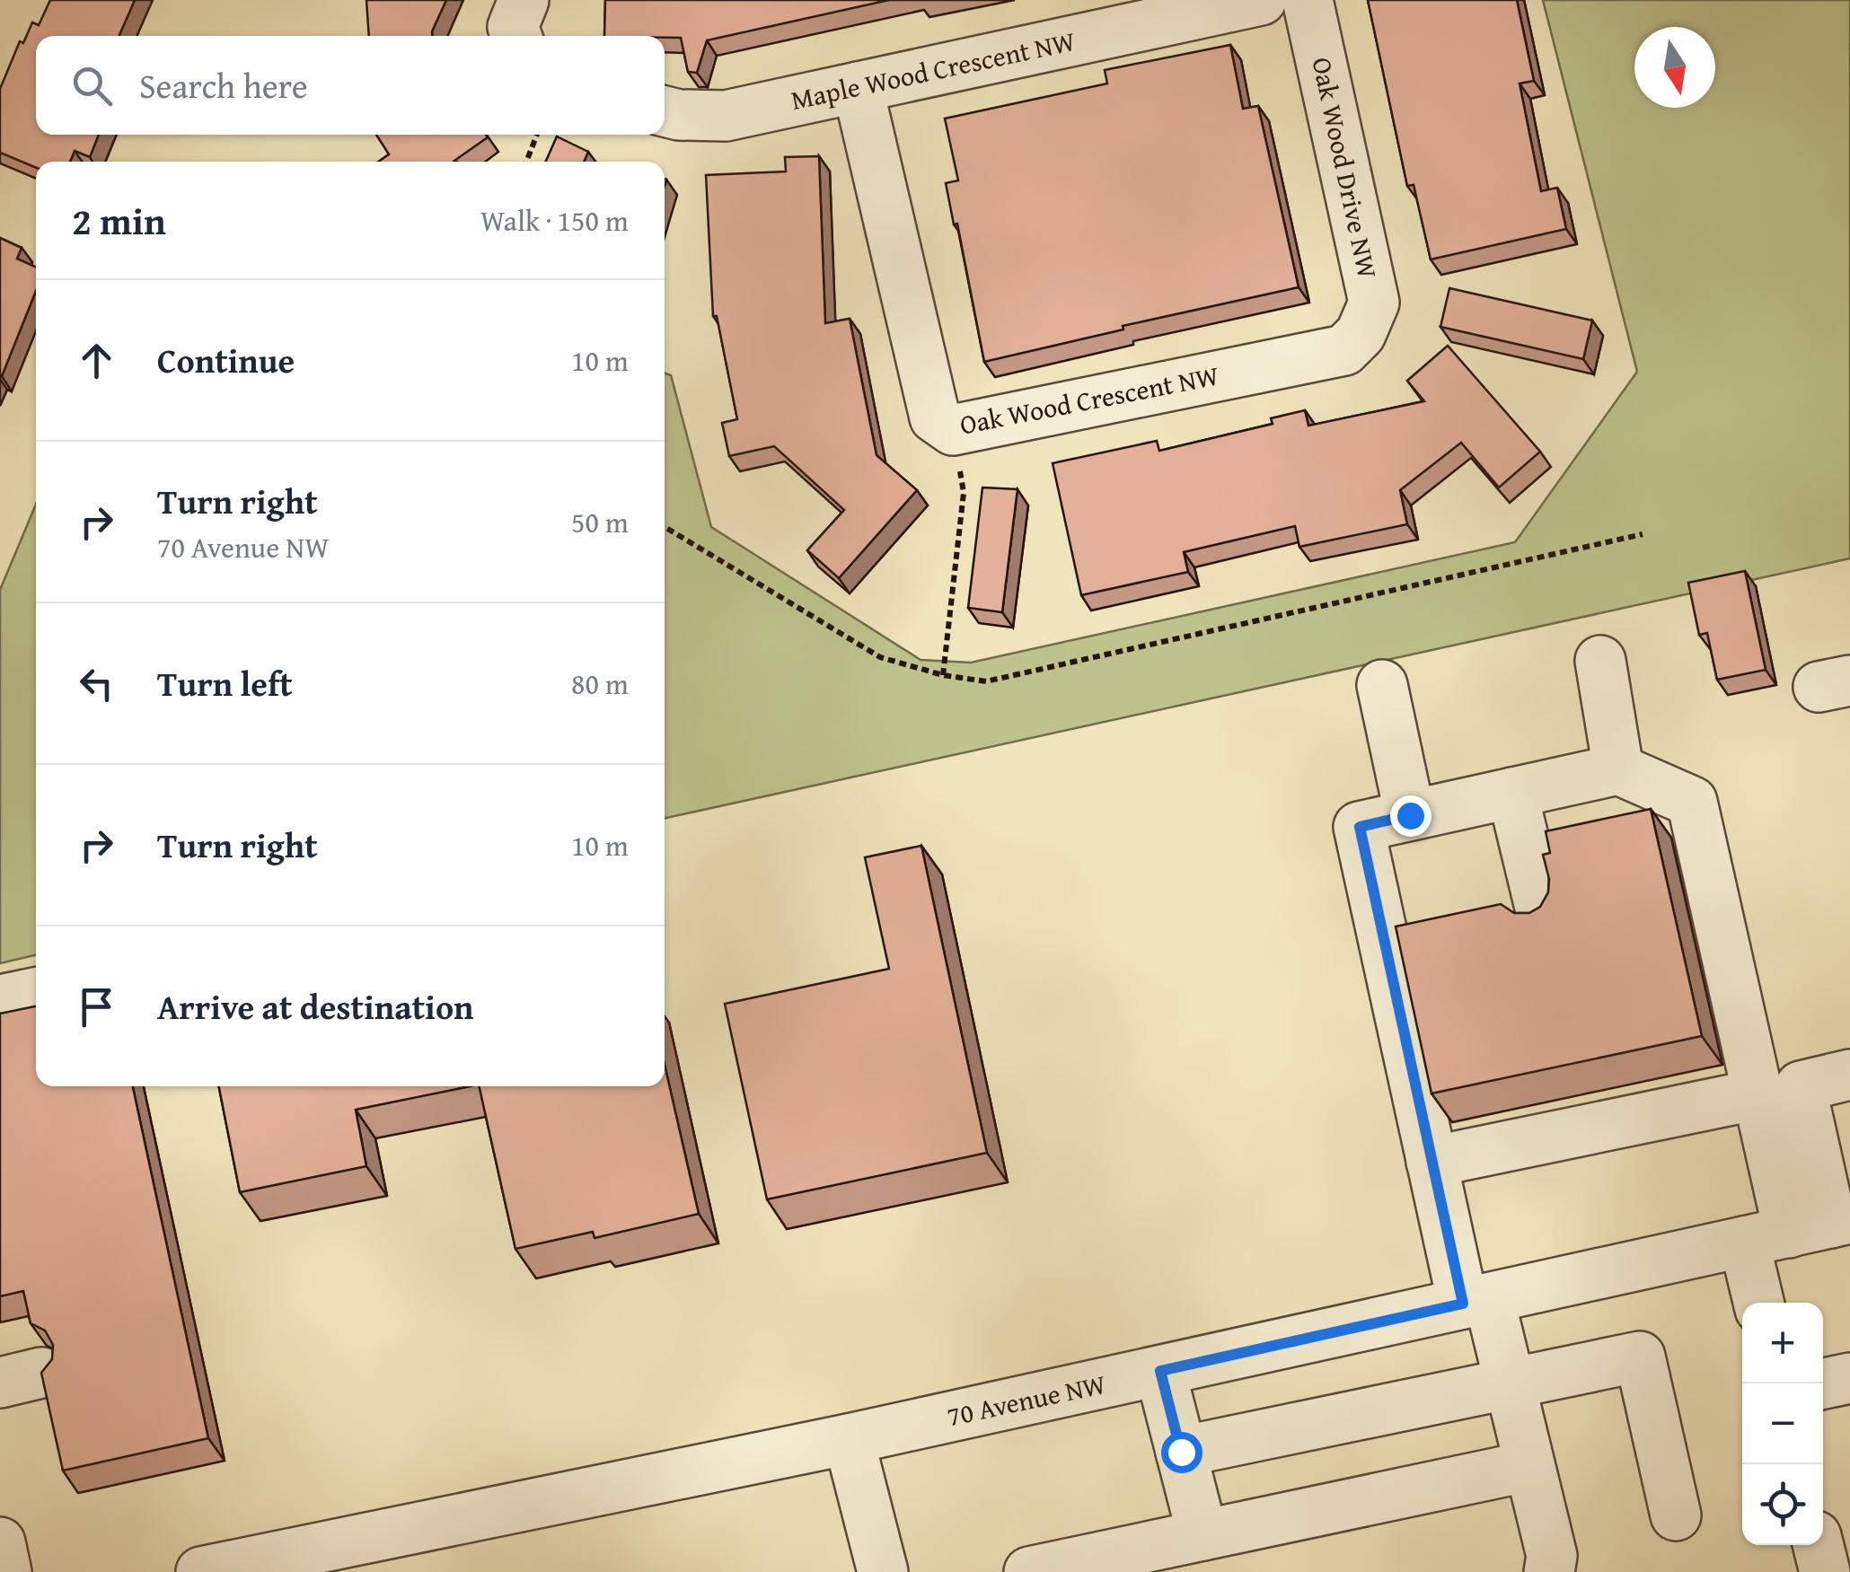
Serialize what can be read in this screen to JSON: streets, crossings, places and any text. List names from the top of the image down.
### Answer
{
  "streets": {
    "street": [
      "Maple Wood Crescent NW",
      "Oak Wood Drive NW",
      "Oak Wood Crescent NW",
      "70 Avenue NW"
    ]
  },
  "crossings": [
    ["Maple Wood Crescent NW", "Oak Wood Crescent NW"],
    ["Oak Wood Drive NW", "Oak Wood Crescent NW"]
  ],
  "north": "bottom",
  "page": {
    "search": "Search here",
    "heading": ["2 min", "Walk · 150 m"],
    "list": [
      ["Continue", "10 m"],
      ["Turn right", "70 Avenue NW", "50 m"],
      ["Turn left", "80 m"],
      ["Turn right", "10 m"],
      "Arrive at destination"
    ],
    "map_buttons": ["+", "−"]
  }
}
